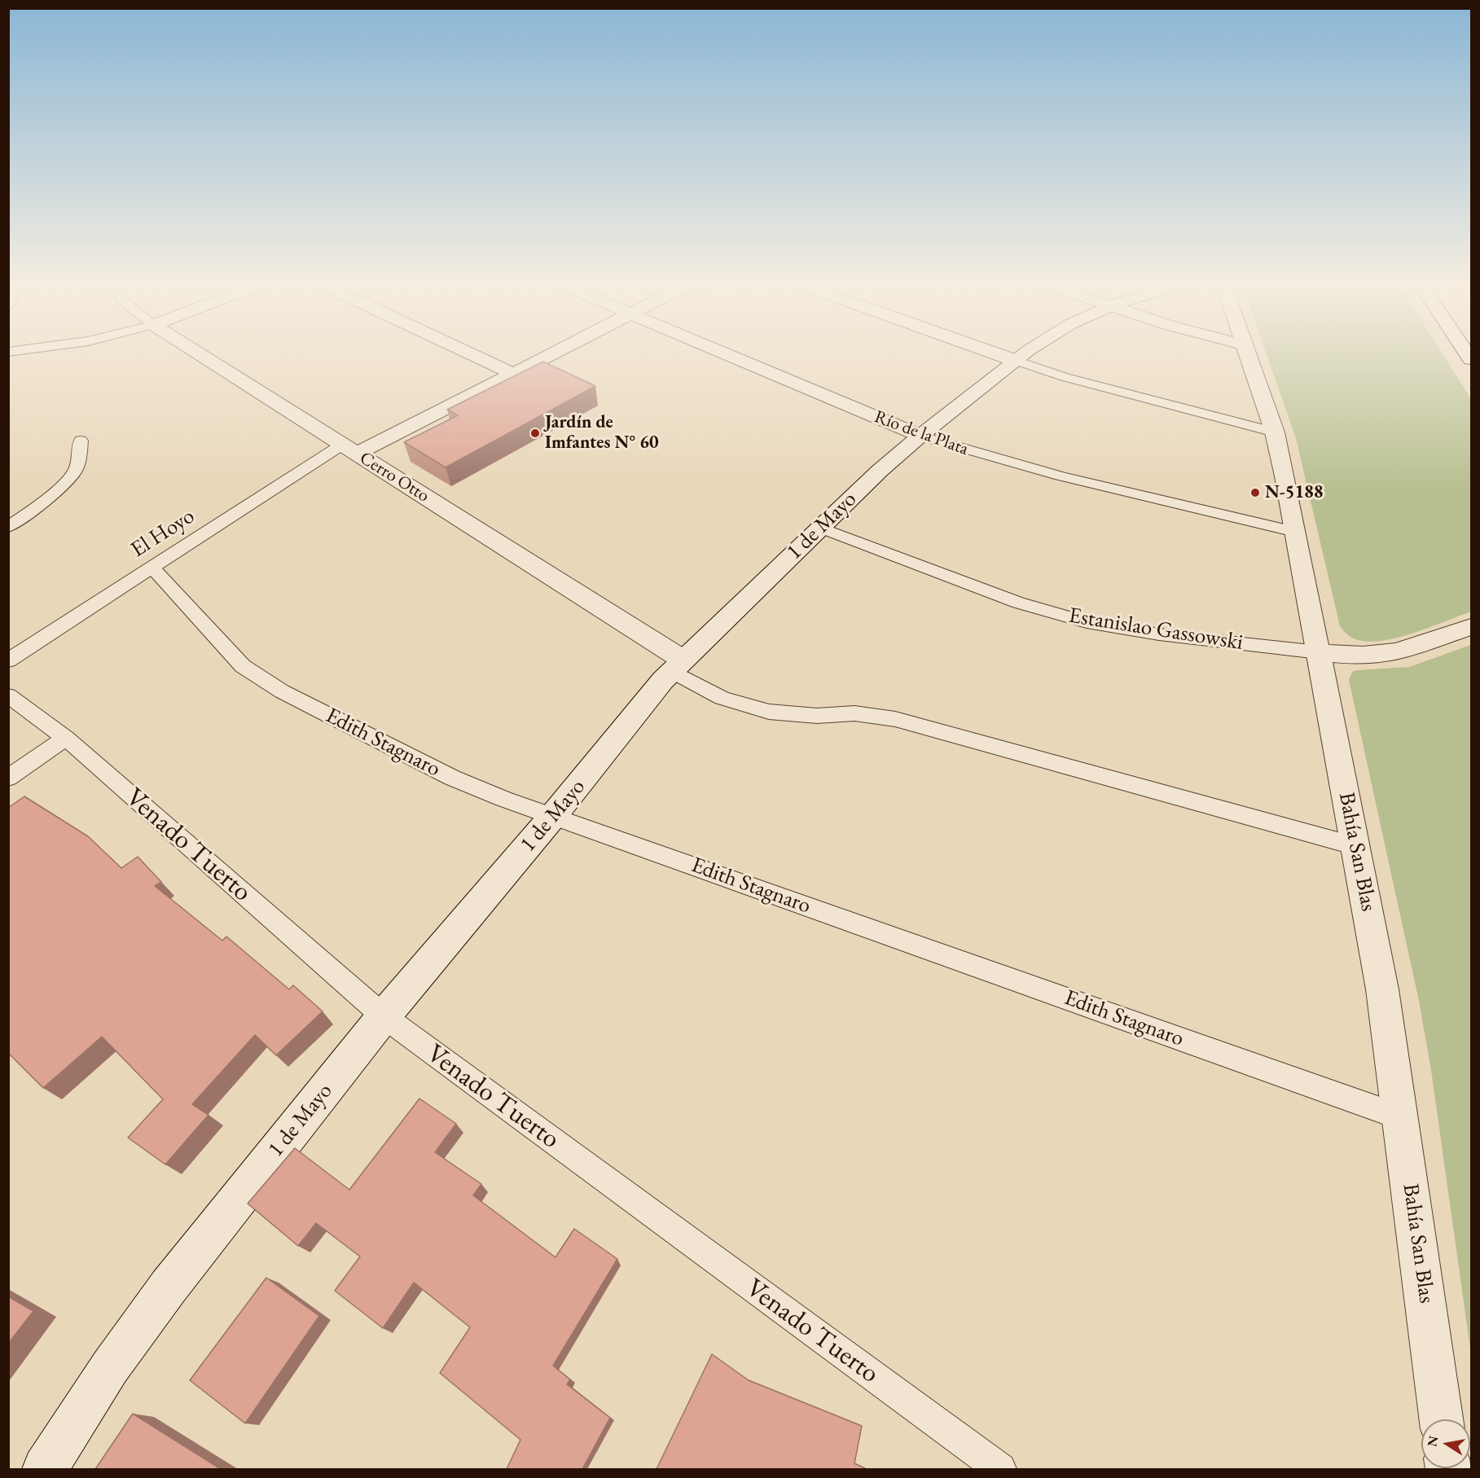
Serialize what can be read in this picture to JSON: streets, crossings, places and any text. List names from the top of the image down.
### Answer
{
  "streets": {
    "street": [
      "Río de la Plata",
      "Cerro Otto",
      "1 de Mayo",
      "El Hoyo",
      "Estanislao Gassowski",
      "Bahía San Blas"
    ],
    "lane": ["Edith Stagnaro", "Venado Tuerto"]
  },
  "crossings": [
    ["Río de la Plata", "1 de Mayo"],
    ["Río de la Plata", "Bahía San Blas"],
    ["Cerro Otto", "1 de Mayo"],
    ["Cerro Otto", "El Hoyo"],
    ["1 de Mayo", "Estanislao Gassowski"],
    ["1 de Mayo", "Edith Stagnaro"],
    ["1 de Mayo", "Venado Tuerto"],
    ["El Hoyo", "Edith Stagnaro"],
    ["Estanislao Gassowski", "Bahía San Blas"],
    ["Edith Stagnaro", "Bahía San Blas"]
  ],
  "places": ["Jardín de Imfantes N° 60", "N-5188"],
  "north": "left"
}
